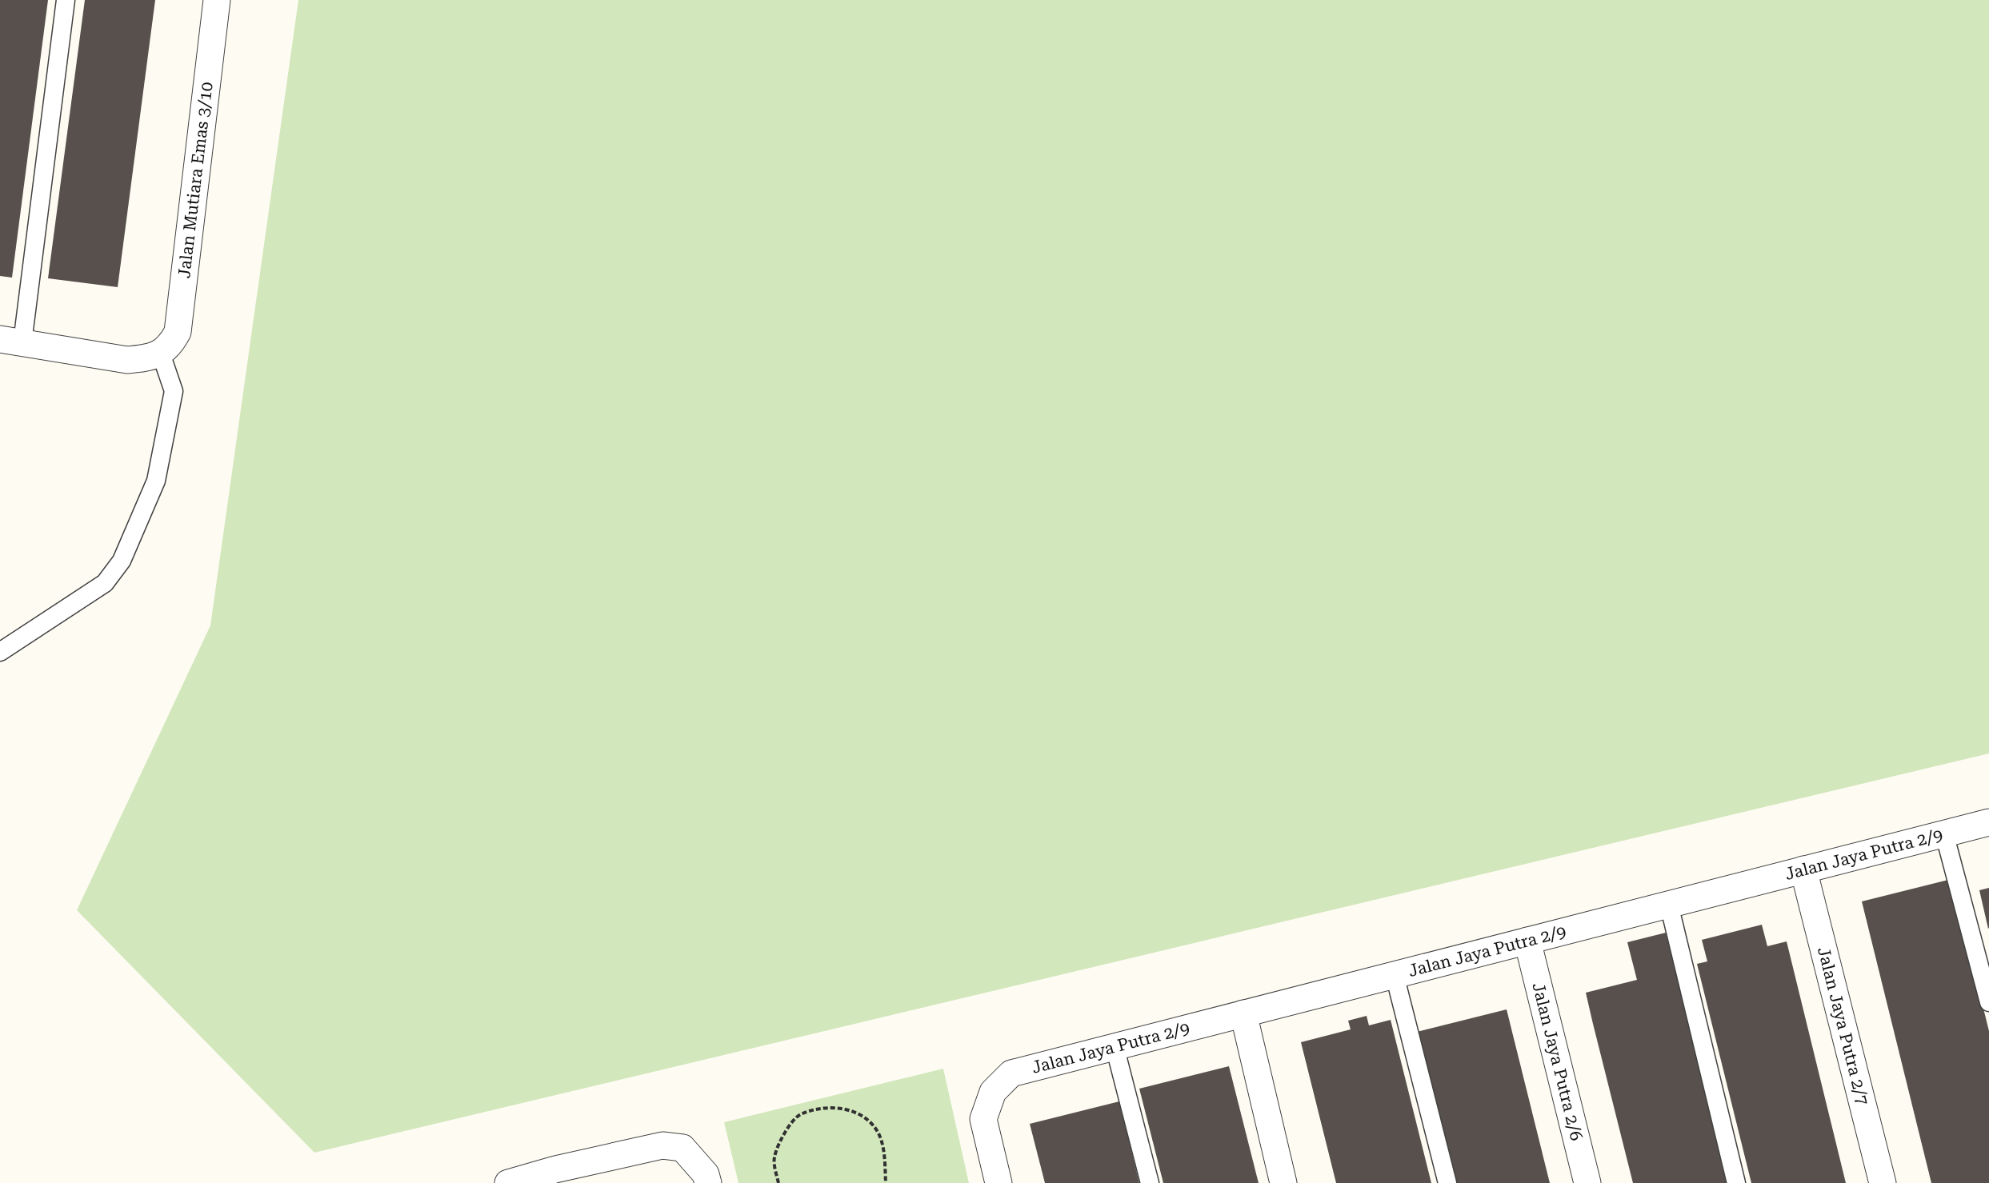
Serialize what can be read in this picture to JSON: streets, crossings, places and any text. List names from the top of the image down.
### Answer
{
  "streets": {
    "street": [
      "Jalan Mutiara Emas 3/10",
      "Jalan Jaya Putra 2/9",
      "Jalan Jaya Putra 2/7",
      "Jalan Jaya Putra 2/6"
    ]
  },
  "crossings": [
    ["Jalan Jaya Putra 2/9", "Jalan Jaya Putra 2/7"],
    ["Jalan Jaya Putra 2/9", "Jalan Jaya Putra 2/6"]
  ]
}
